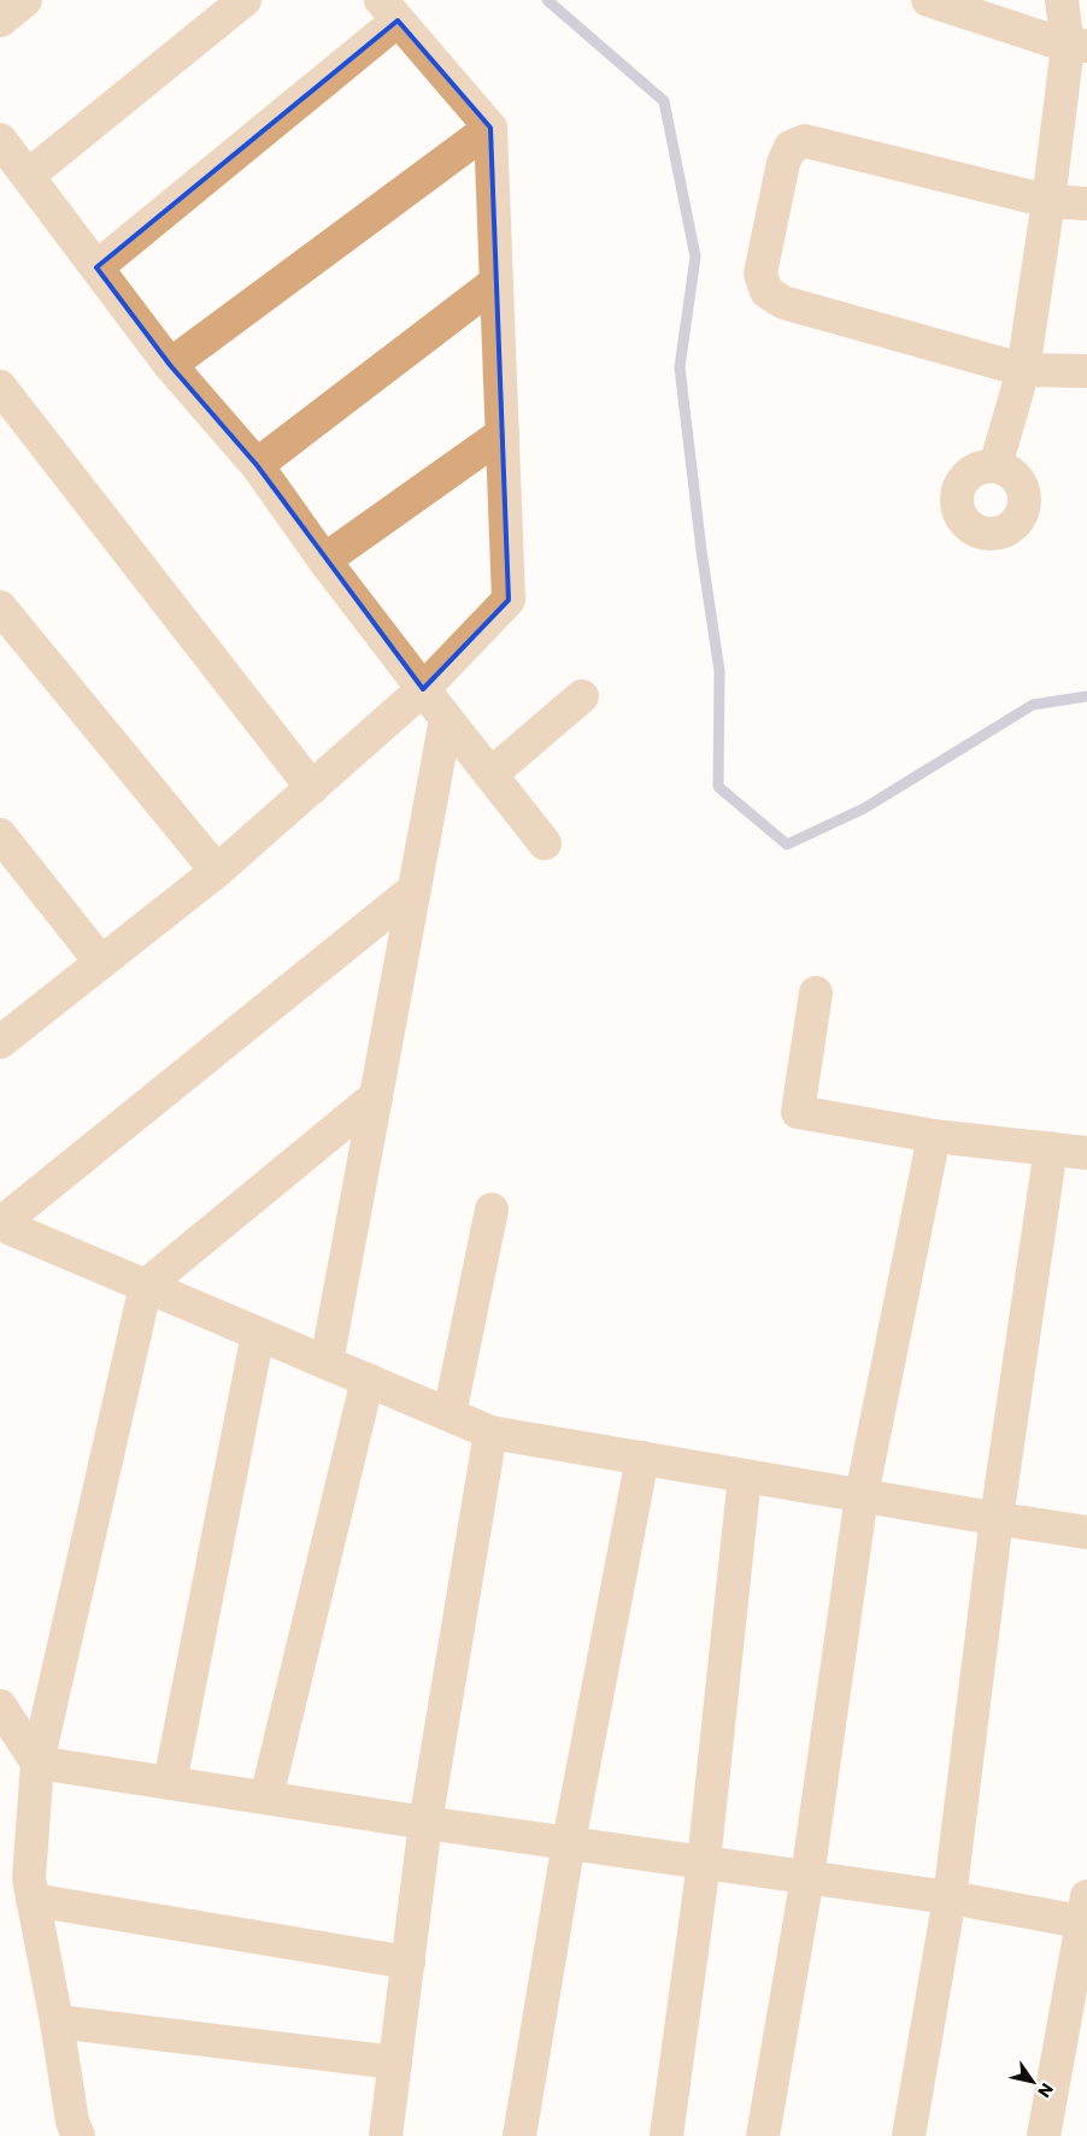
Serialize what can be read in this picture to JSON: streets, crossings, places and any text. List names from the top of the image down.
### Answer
{
  "north": "bottom right"
}
